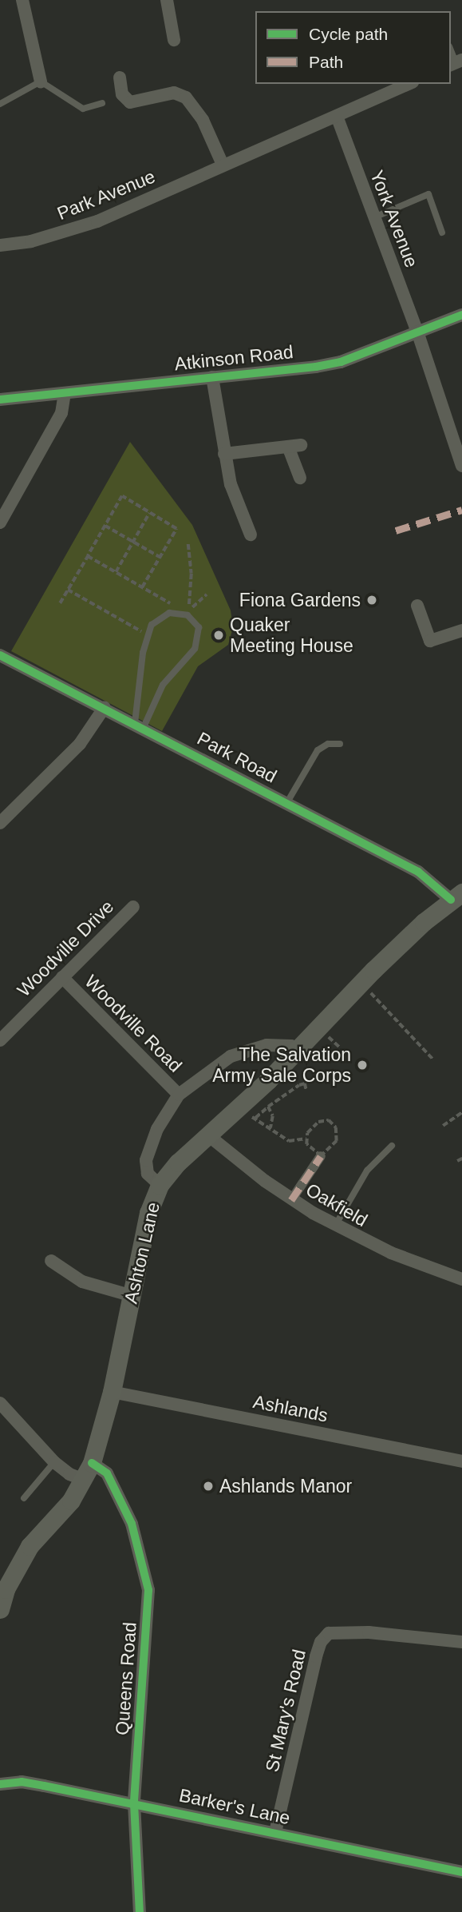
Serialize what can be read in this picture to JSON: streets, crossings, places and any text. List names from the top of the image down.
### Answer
{
  "streets": {
    "main road": ["Ashton Lane"],
    "street": [
      "Park Avenue",
      "York Avenue",
      "Atkinson Road",
      "Park Road",
      "Woodville Drive",
      "Woodville Road",
      "Oakfield",
      "Ashlands",
      "Queens Road",
      "St Mary's Road",
      "Barker's Lane"
    ]
  },
  "crossings": [
    ["Park Avenue", "York Avenue"],
    ["York Avenue", "Atkinson Road"],
    ["Park Road", "Ashton Lane"],
    ["Woodville Drive", "Woodville Road"],
    ["Oakfield", "Ashton Lane"],
    ["Ashton Lane", "Ashlands"],
    ["Ashton Lane", "Queens Road"],
    ["Queens Road", "Barker's Lane"],
    ["St Mary's Road", "Barker's Lane"]
  ],
  "places": [
    "Fiona Gardens",
    "Quaker Meeting House",
    "The Salvation Army Sale Corps",
    "Ashlands Manor"
  ],
  "legend": ["Cycle path", "Path"]
}
